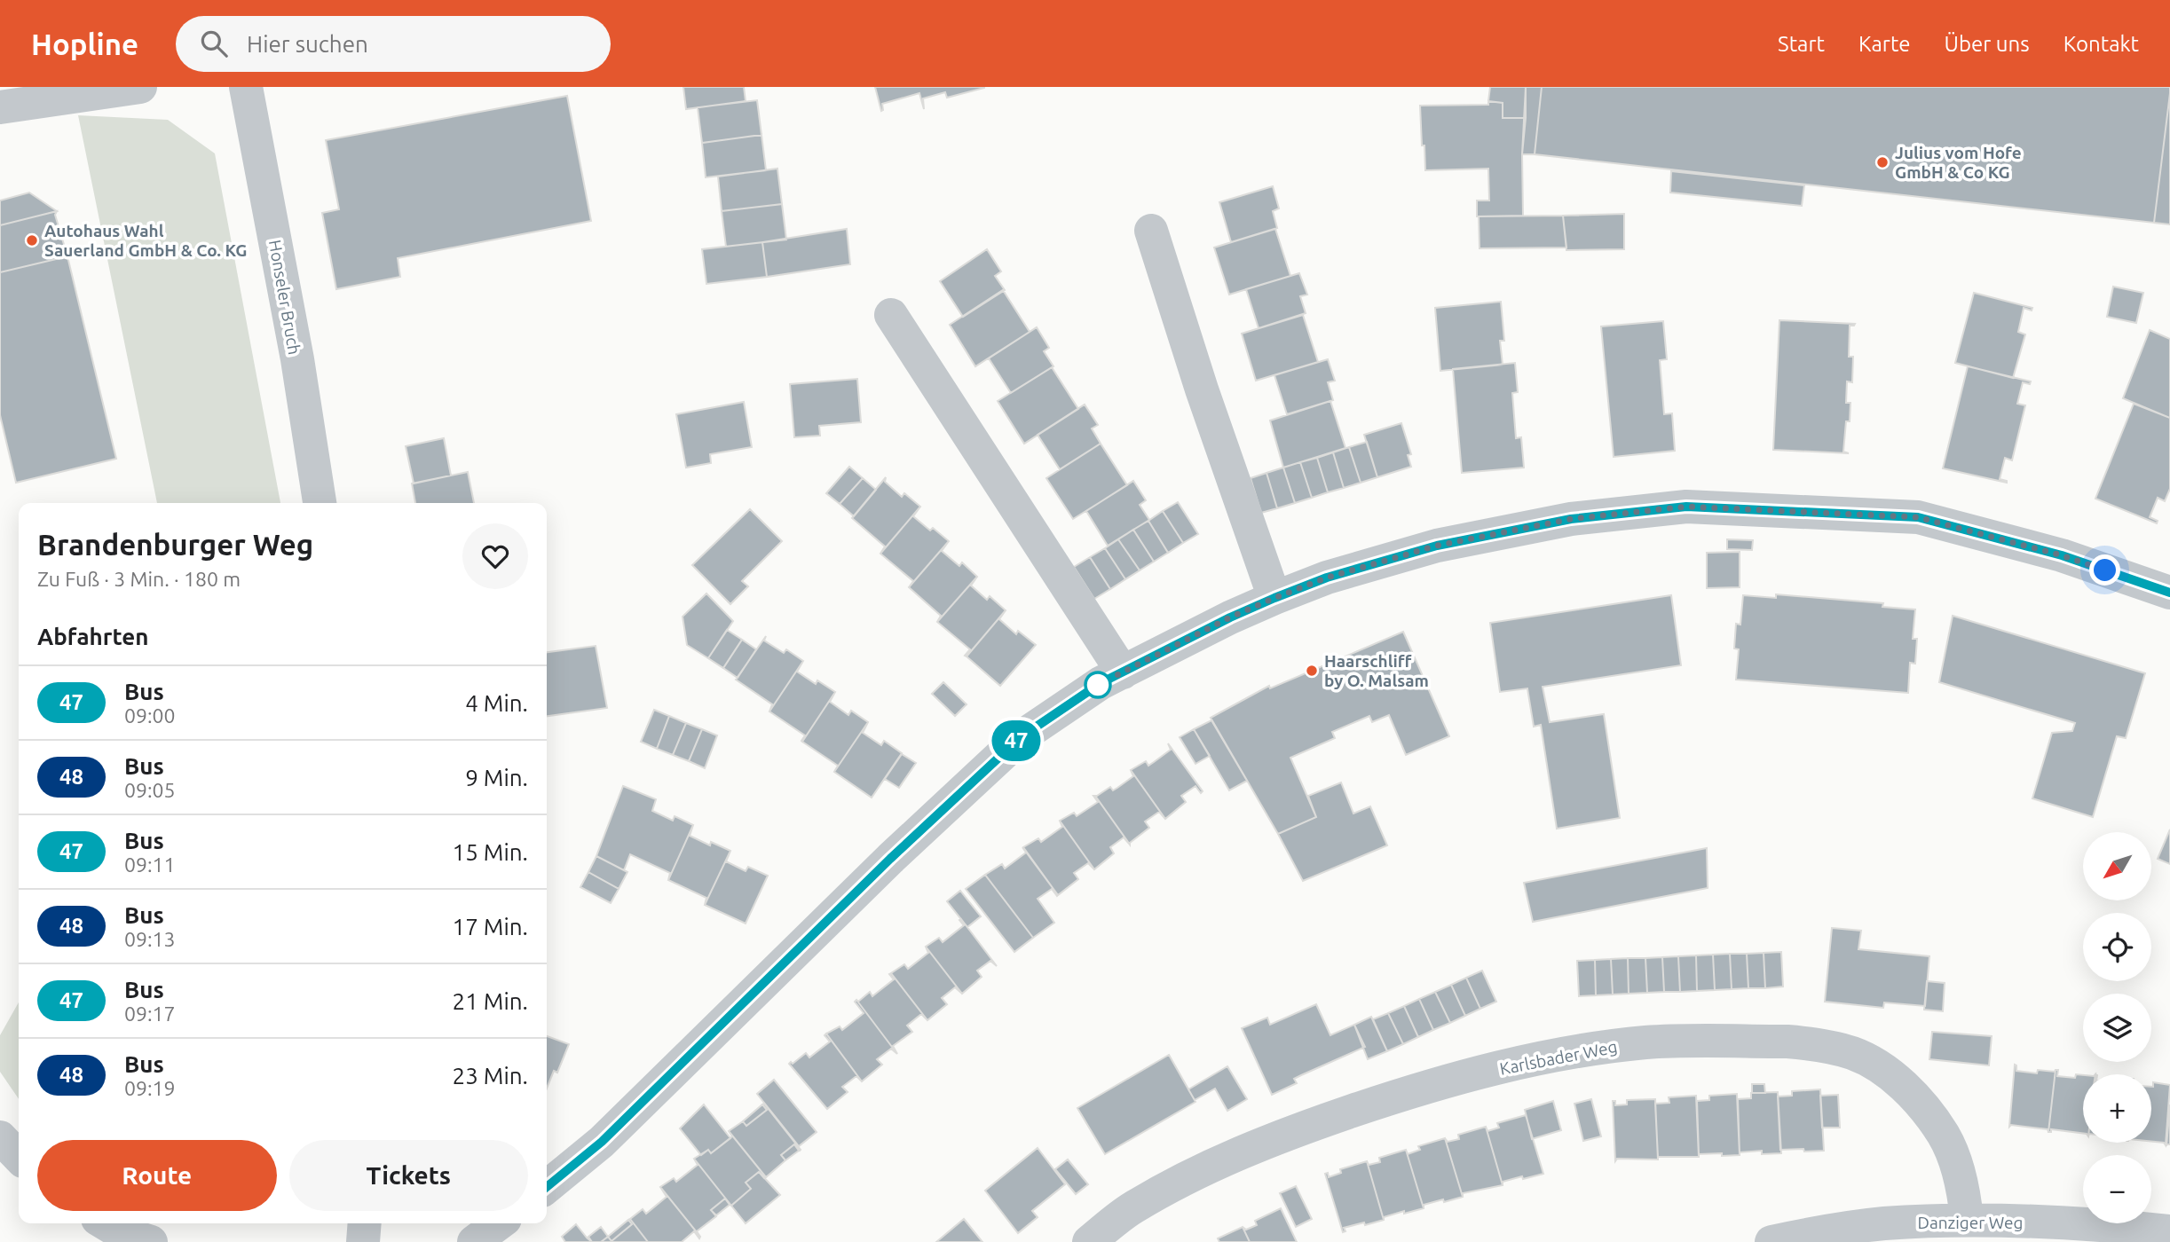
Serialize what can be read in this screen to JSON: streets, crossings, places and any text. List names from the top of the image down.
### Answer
{
  "streets": {
    "street": ["Honseler Bruch", "Karlsbader Weg", "Danziger Weg"]
  },
  "crossings": [
    ["Karlsbader Weg", "Danziger Weg"]
  ],
  "places": ["Julius vom Hofe GmbH & Co KG", "Autohaus Wahl Sauerland GmbH & Co. KG", "Haarschliff by O. Malsam"],
  "lines": ["bus line 47"],
  "north": "bottom left",
  "page": {
    "header": "Hopline",
    "search": "Hier suchen",
    "nav": [
      "Start",
      "Karte",
      "Über uns",
      "Kontakt"
    ],
    "on_map": "47",
    "heading": [
      ["Brandenburger Weg", "Zu Fuß · 3 Min. · 180 m"],
      "Abfahrten"
    ],
    "list": [
      {
        "mark": "47",
        "name": "Bus",
        "note": "09:00",
        "value": "4 Min."
      },
      {
        "mark": "48",
        "name": "Bus",
        "note": "09:05",
        "value": "9 Min."
      },
      {
        "mark": "47",
        "name": "Bus",
        "note": "09:11",
        "value": "15 Min."
      },
      {
        "mark": "48",
        "name": "Bus",
        "note": "09:13",
        "value": "17 Min."
      },
      {
        "mark": "47",
        "name": "Bus",
        "note": "09:17",
        "value": "21 Min."
      },
      {
        "mark": "48",
        "name": "Bus",
        "note": "09:19",
        "value": "23 Min."
      }
    ],
    "map_buttons": ["+", "−"],
    "buttons": ["Route", "Tickets"]
  }
}
